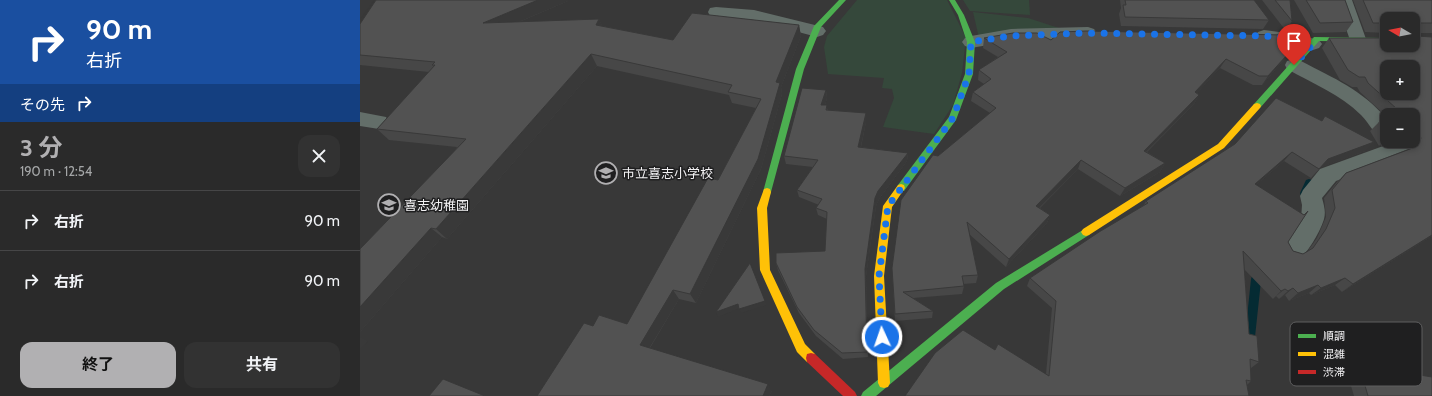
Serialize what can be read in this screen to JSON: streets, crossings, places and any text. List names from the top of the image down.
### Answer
{
  "places": {
    "school or university": ["市立喜志小学校", "喜志幼稚園"]
  },
  "legend": ["順調", "混雑", "渋滞"],
  "north": "left",
  "page": {
    "turn": ["90 m", "右折"],
    "map_buttons": ["+", "−"],
    "then": "その先",
    "heading": ["3 分", "190 m · 12:54"],
    "list": [
      {
        "name": "右折",
        "value": "90 m"
      },
      {
        "name": "右折",
        "value": "90 m"
      }
    ],
    "buttons": ["終了", "共有"]
  }
}
